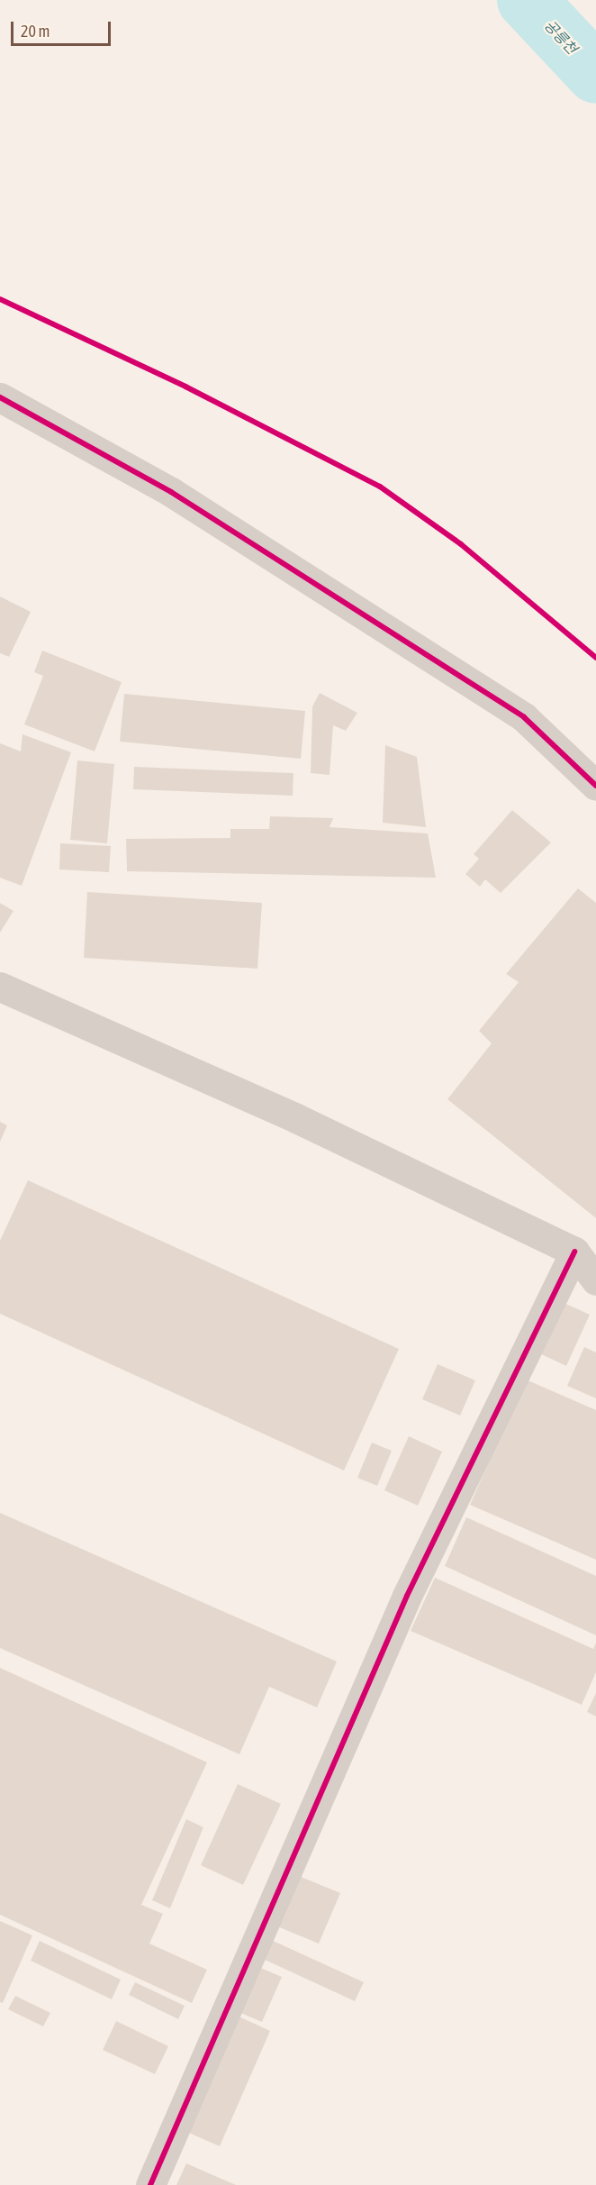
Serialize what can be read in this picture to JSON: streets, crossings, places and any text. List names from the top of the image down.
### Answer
{
  "water": ["공릉천"],
  "scale_bar": "20 m"
}
